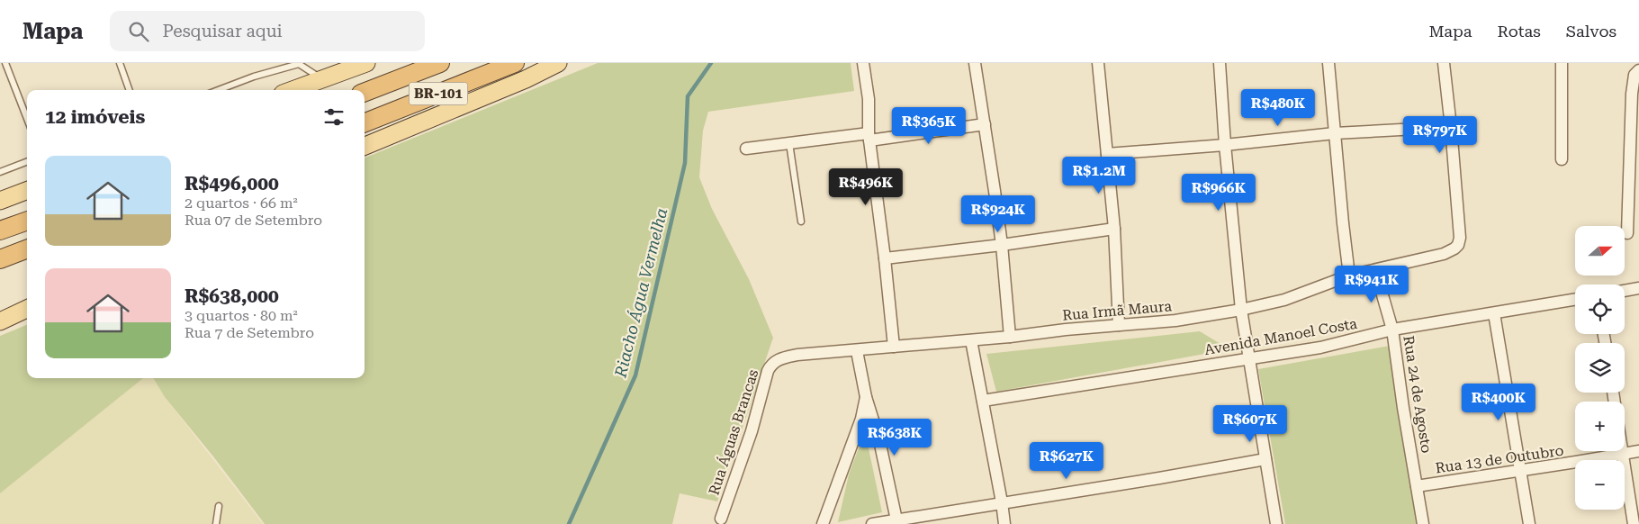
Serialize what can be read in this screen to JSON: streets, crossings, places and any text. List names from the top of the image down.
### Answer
{
  "streets": {
    "highway": ["BR-101"],
    "street": [
      "Rua Irmã Maura",
      "Avenida Manoel Costa",
      "Rua 24 de Agosto",
      "Rua Águas Brancas",
      "Rua 13 de Outubro"
    ]
  },
  "crossings": [
    ["Rua Irmã Maura", "Rua 24 de Agosto"],
    ["Rua Irmã Maura", "Rua Águas Brancas"],
    ["Avenida Manoel Costa", "Rua 24 de Agosto"],
    ["Rua 24 de Agosto", "Rua 13 de Outubro"]
  ],
  "water": ["Riacho Água Vermelha"],
  "north": "right",
  "page": {
    "header": "Mapa",
    "search": "Pesquisar aqui",
    "nav": ["Mapa", "Rotas", "Salvos"],
    "price": [
      "R$480K",
      "R$365K",
      "R$797K",
      "R$1.2M",
      "R$496K",
      "R$966K",
      "R$924K",
      "R$941K",
      "R$400K",
      "R$607K",
      "R$638K",
      "R$627K"
    ],
    "heading": "12 imóveis",
    "list": [
      {
        "name": "R$496,000",
        "note": "2 quartos · 66 m² · Rua 07 de Setembro"
      },
      {
        "name": "R$638,000",
        "note": "3 quartos · 80 m² · Rua 7 de Setembro"
      }
    ],
    "map_buttons": ["+", "−"]
  }
}
